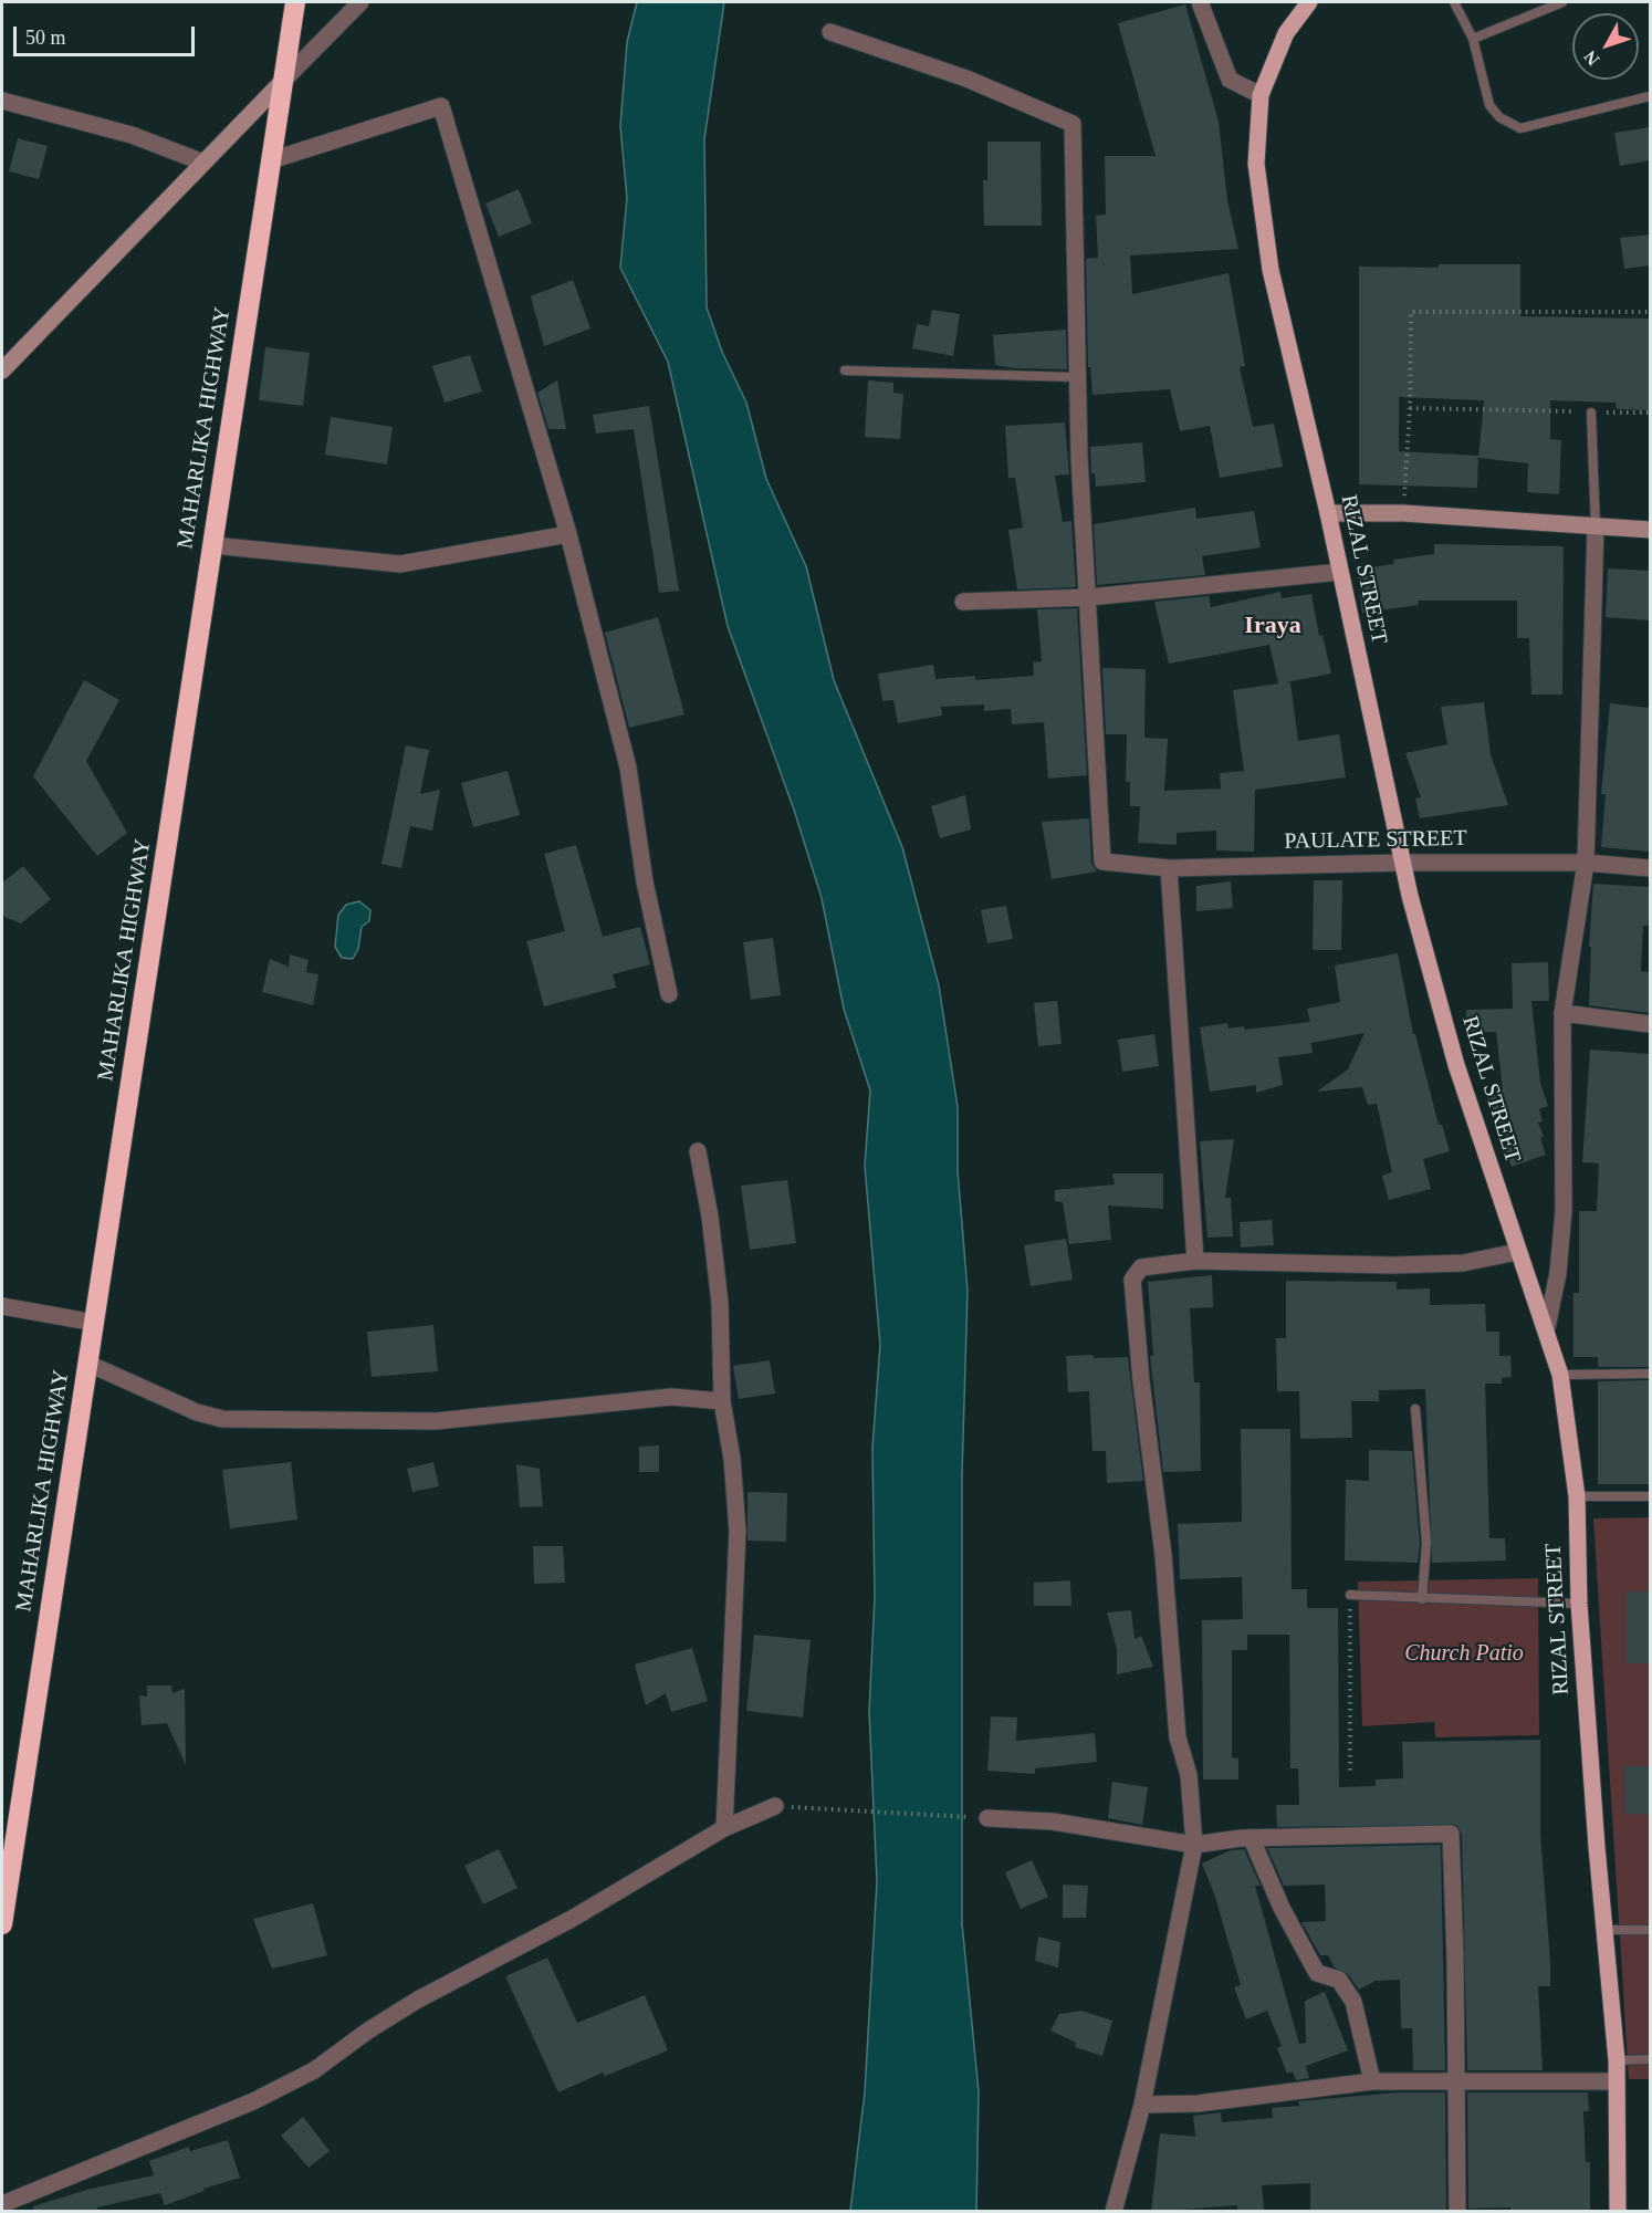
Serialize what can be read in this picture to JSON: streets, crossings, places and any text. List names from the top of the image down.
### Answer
{
  "streets": {
    "highway": ["MAHARLIKA HIGHWAY"],
    "main road": ["RIZAL STREET"],
    "street": ["PAULATE STREET"]
  },
  "crossings": [
    ["RIZAL STREET", "PAULATE STREET"]
  ],
  "districts": ["Iraya"],
  "parks": ["Church Patio"],
  "scale_bar": "50 m",
  "north": "bottom left"
}
